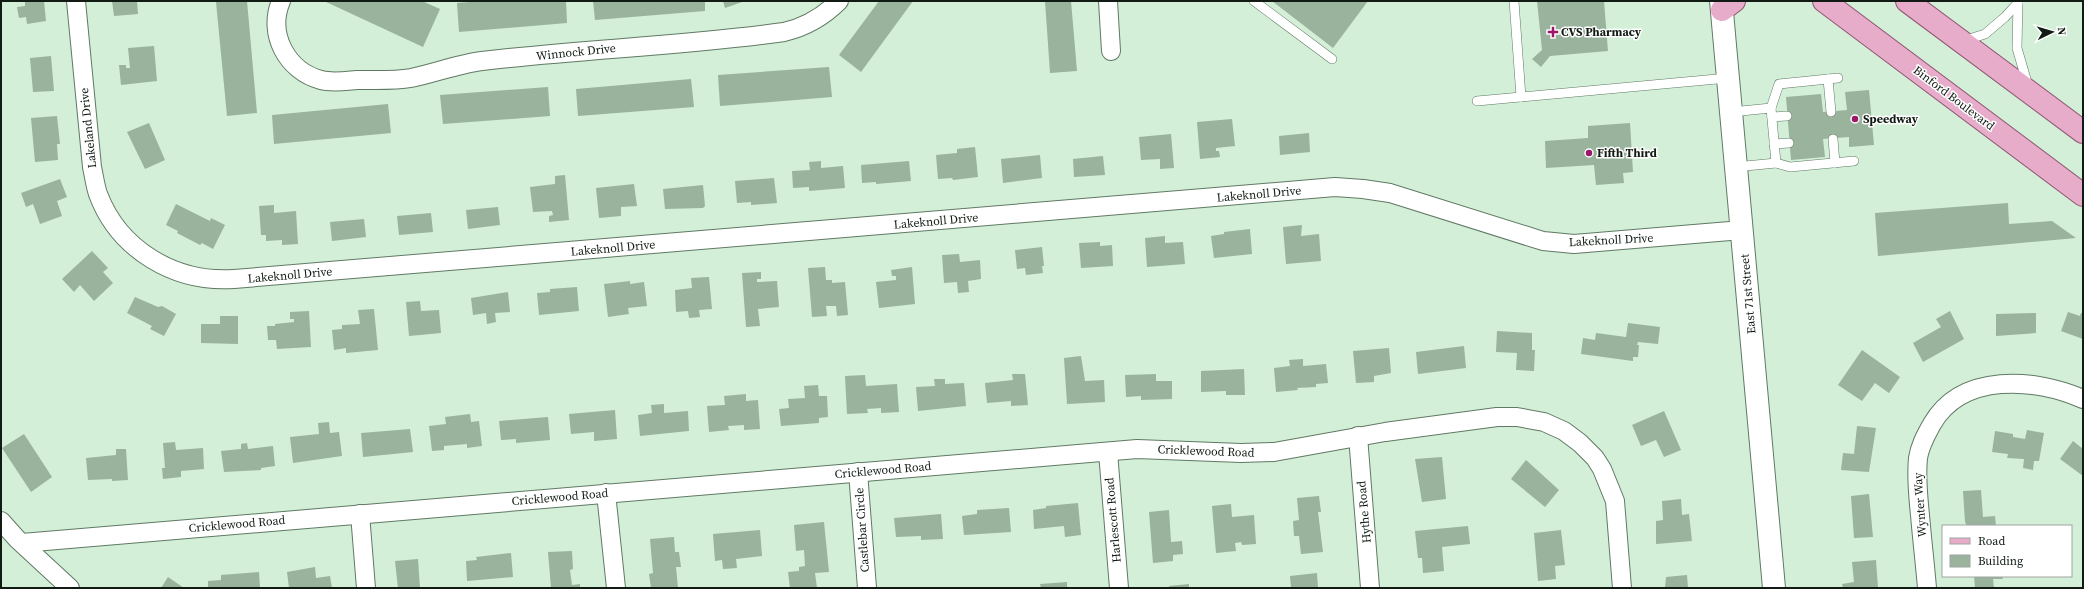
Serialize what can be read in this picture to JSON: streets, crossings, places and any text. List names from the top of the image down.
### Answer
{
  "streets": {
    "main road": ["Binford Boulevard", "East 71st Street"],
    "street": [
      "Winnock Drive",
      "Lakeland Drive",
      "Lakeknoll Drive",
      "Cricklewood Road",
      "Wynter Way",
      "Hythe Road",
      "Harlescott Road",
      "Castlebar Circle"
    ]
  },
  "crossings": [
    ["Lakeland Drive", "Lakeknoll Drive"],
    ["Lakeknoll Drive", "East 71st Street"],
    ["Cricklewood Road", "Hythe Road"],
    ["Cricklewood Road", "Harlescott Road"],
    ["Cricklewood Road", "Castlebar Circle"]
  ],
  "places": {
    "health": ["CVS Pharmacy"],
    "other": ["Speedway", "Fifth Third"]
  },
  "legend": ["Road", "Building"],
  "north": "right"
}
